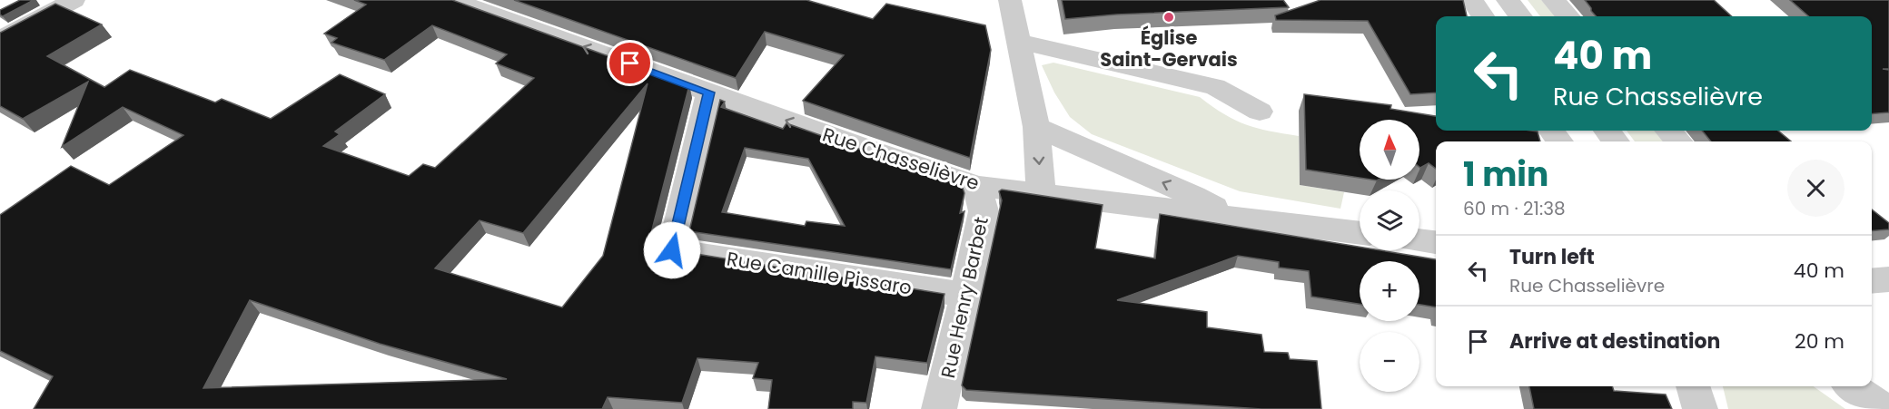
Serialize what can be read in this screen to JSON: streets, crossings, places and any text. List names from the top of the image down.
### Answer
{
  "streets": {
    "street": ["Rue Chasselièvre", "Rue Camille Pissaro", "Rue Henry Barbet"]
  },
  "crossings": [
    ["Rue Chasselièvre", "Rue Camille Pissaro"],
    ["Rue Chasselièvre", "Rue Henry Barbet"],
    ["Rue Camille Pissaro", "Rue Henry Barbet"]
  ],
  "one_way": ["Rue Chasselièvre"],
  "places": ["Église Saint-Gervais"],
  "north": "top",
  "page": {
    "turn": ["40 m", "Rue Chasselièvre"],
    "map_buttons": ["+", "−"],
    "heading": ["1 min", "60 m · 21:38"],
    "list": [
      {
        "name": "Turn left",
        "note": "Rue Chasselièvre",
        "value": "40 m"
      },
      {
        "name": "Arrive at destination",
        "value": "20 m"
      }
    ]
  }
}
